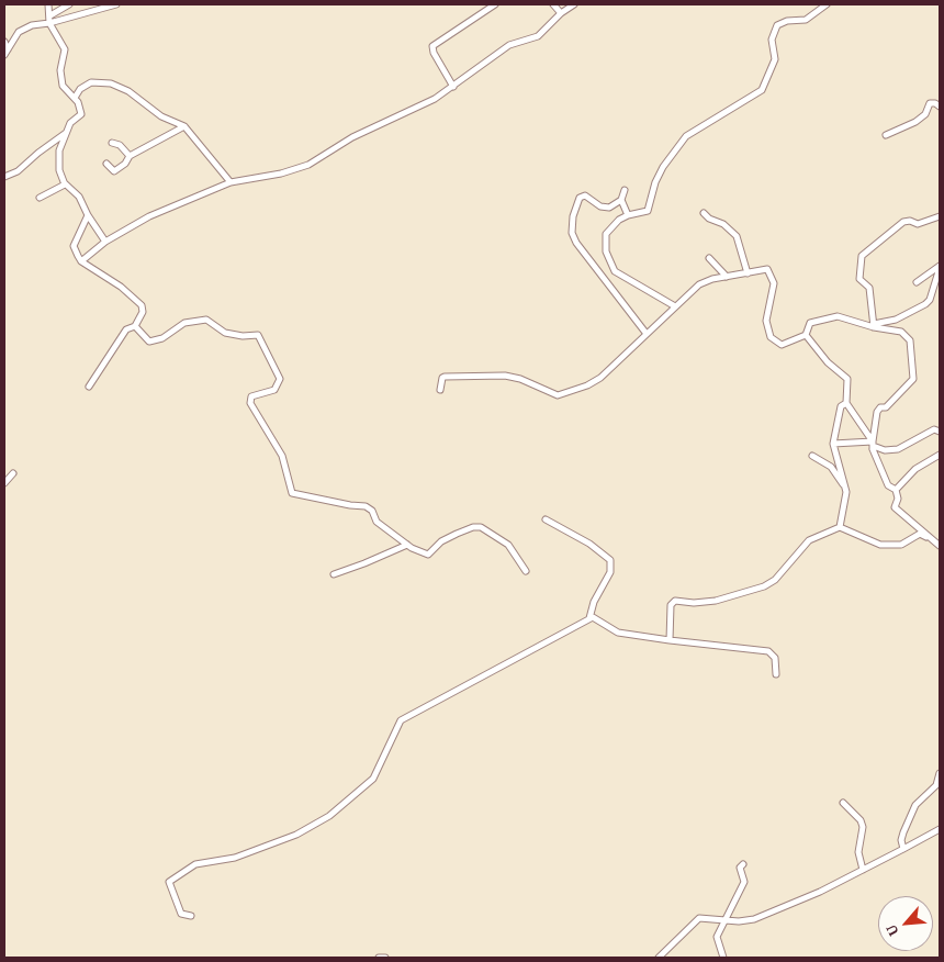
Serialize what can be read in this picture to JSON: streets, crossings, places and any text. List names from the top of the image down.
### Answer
{
  "north": "bottom left"
}
